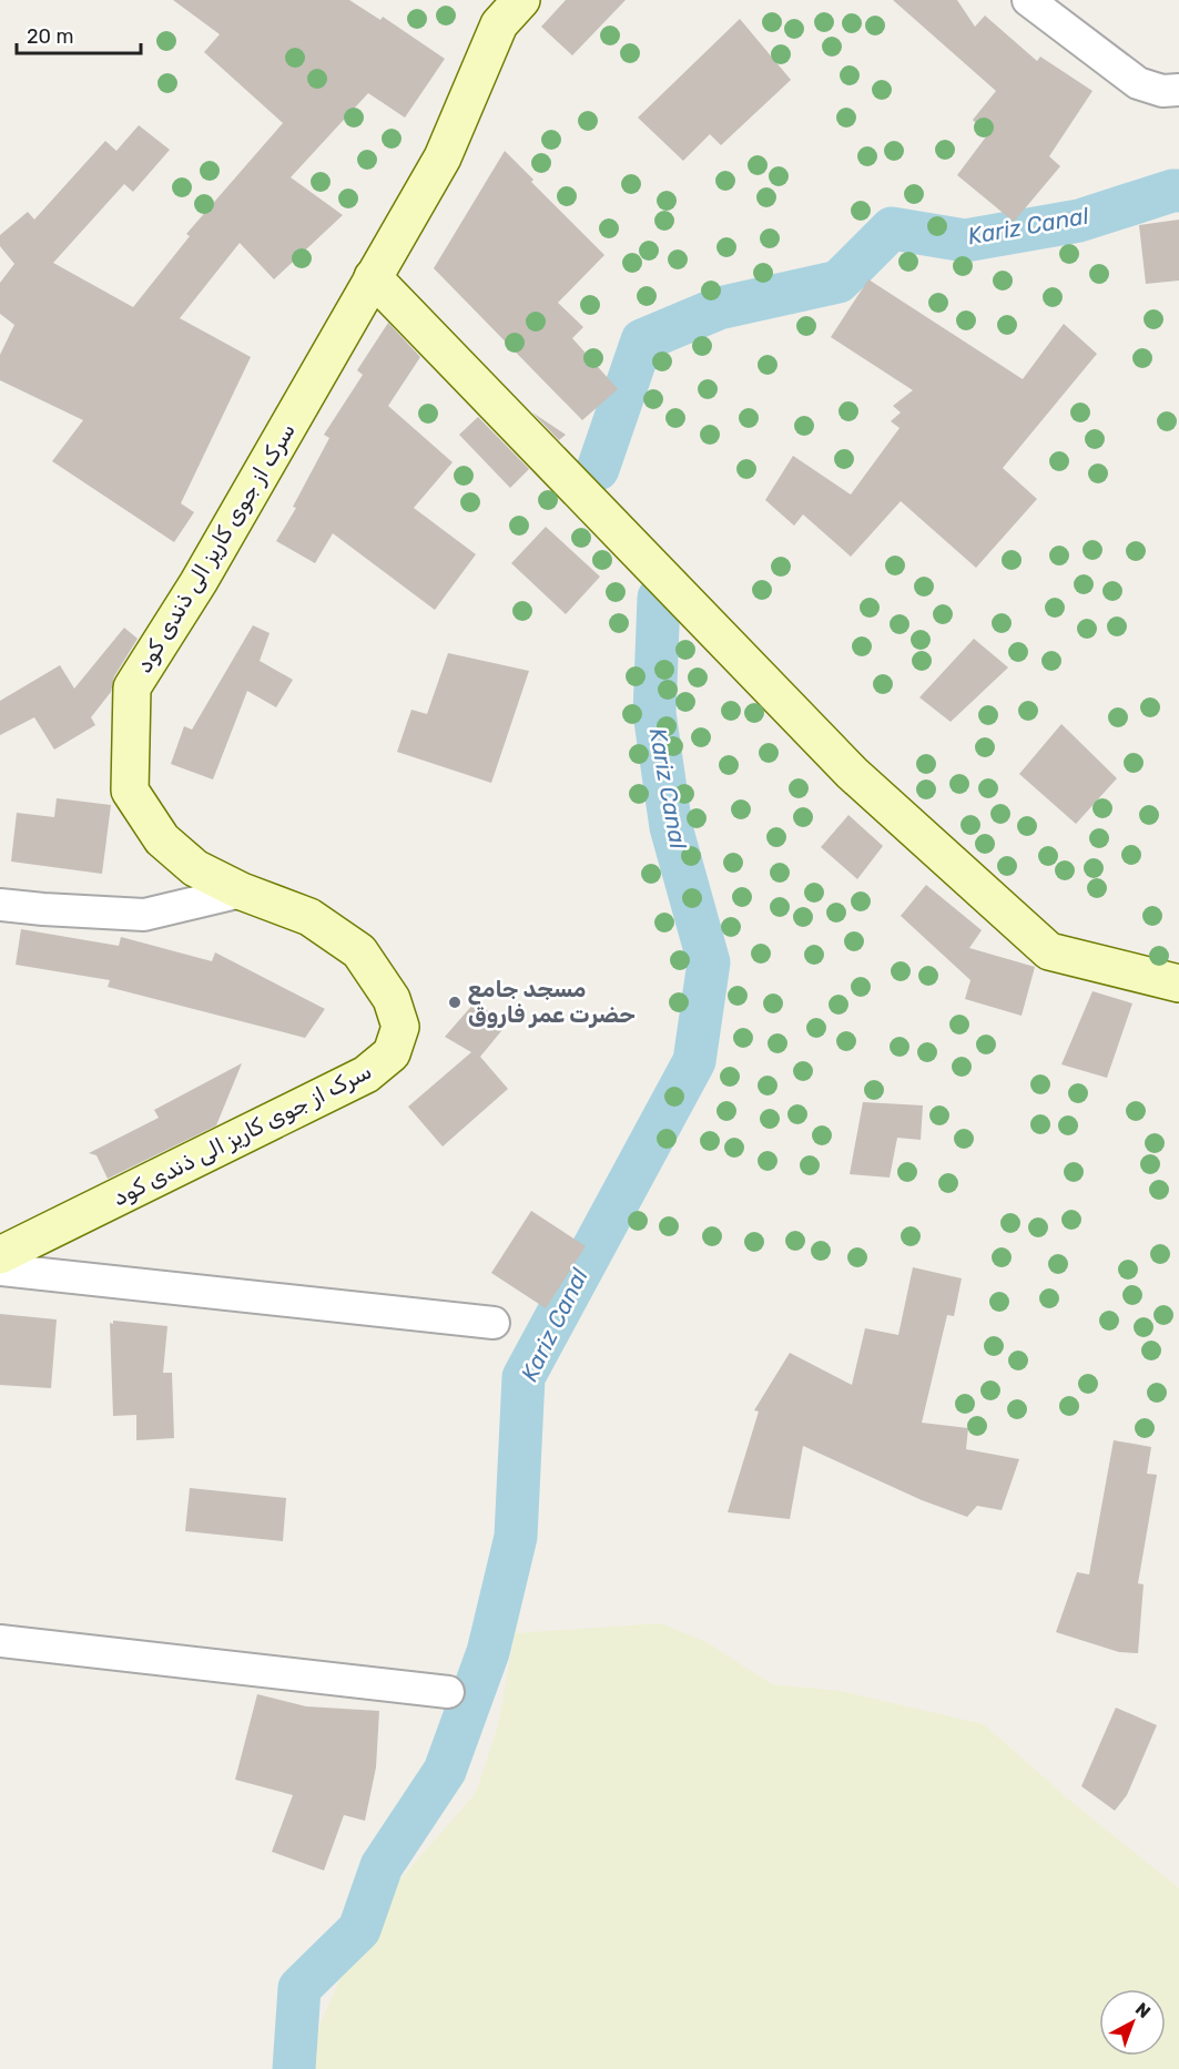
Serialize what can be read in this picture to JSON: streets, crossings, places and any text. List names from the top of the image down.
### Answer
{
  "streets": {
    "street": ["سرک از جوی کاریز الی ذندی کود"]
  },
  "water": ["Kariz Canal"],
  "places": ["مسجد جامع حضرت عمر فاروق"],
  "scale_bar": "20 m",
  "north": "top right"
}
